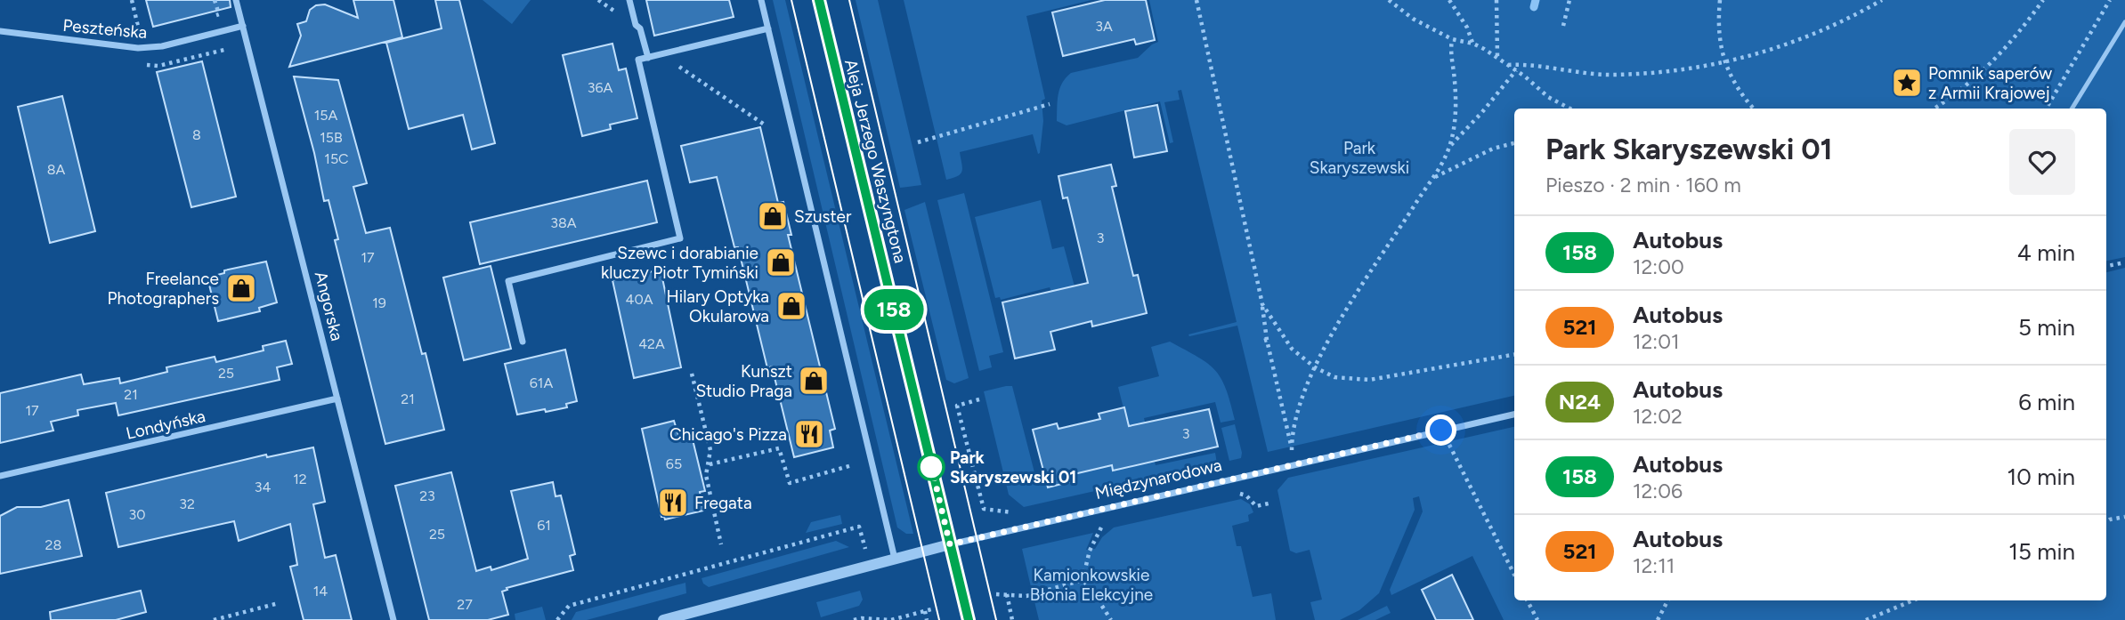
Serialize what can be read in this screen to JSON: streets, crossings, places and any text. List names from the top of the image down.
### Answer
{
  "streets": {
    "main road": ["Aleja Jerzego Waszyngtona"],
    "street": [
      "Peszteńska",
      "Angorska",
      "Londyńska",
      "Międzynarodowa"
    ]
  },
  "crossings": [
    ["Peszteńska", "Angorska"],
    ["Aleja Jerzego Waszyngtona", "Międzynarodowa"],
    ["Angorska", "Londyńska"]
  ],
  "parks": ["Park Skaryszewski", "Kamionkowskie Błonia Elekcyjne"],
  "places": {
    "place": ["Pomnik saperów z Armii Krajowej"],
    "shop": [
      "Szuster",
      "Szewc i dorabianie kluczy Piotr Tymiński",
      "Freelance Photographers",
      "Hilary Optyka Okularowa",
      "Kunszt Studio Praga"
    ],
    "restaurant": ["Chicago's Pizza", "Fregata"],
    "other": ["Park Skaryszewski 01"]
  },
  "lines": ["bus line 158"],
  "house_numbers": [
    "3A",
    "36A",
    "15A",
    "8",
    "15B",
    "15C",
    "8A",
    "38A",
    "3",
    "17",
    "40A",
    "19",
    "42A",
    "25",
    "61A",
    "21",
    "21",
    "17",
    "3",
    "65",
    "12",
    "34",
    "23",
    "32",
    "30",
    "61",
    "25",
    "28",
    "14",
    "27"
  ],
  "page": {
    "on_map": "158",
    "heading": ["Park Skaryszewski 01", "Pieszo · 2 min · 160 m"],
    "list": [
      {
        "mark": "158",
        "name": "Autobus",
        "note": "12:00",
        "value": "4 min"
      },
      {
        "mark": "521",
        "name": "Autobus",
        "note": "12:01",
        "value": "5 min"
      },
      {
        "mark": "N24",
        "name": "Autobus",
        "note": "12:02",
        "value": "6 min"
      },
      {
        "mark": "158",
        "name": "Autobus",
        "note": "12:06",
        "value": "10 min"
      },
      {
        "mark": "521",
        "name": "Autobus",
        "note": "12:11",
        "value": "15 min"
      }
    ]
  }
}
